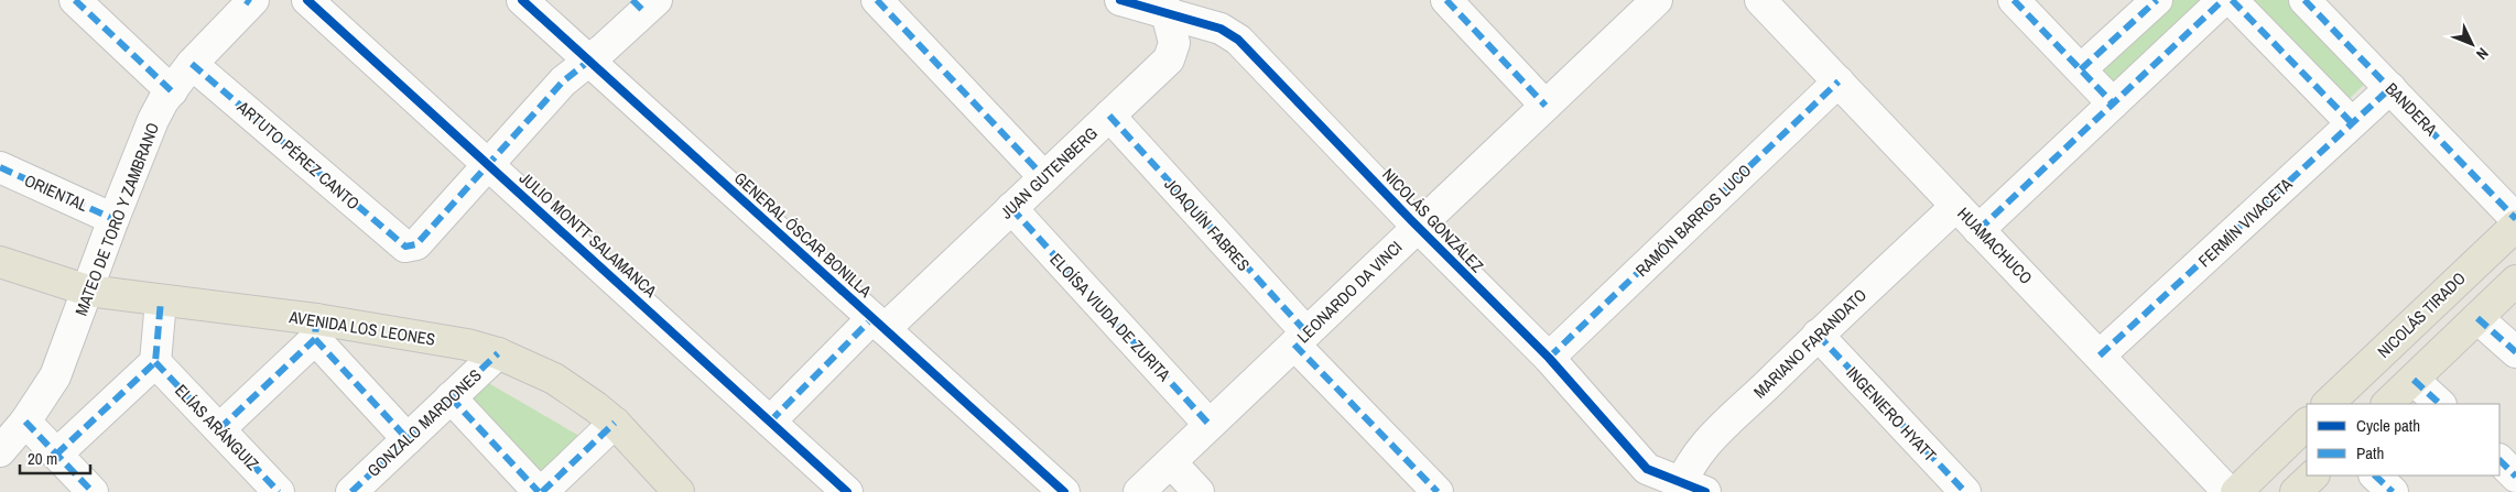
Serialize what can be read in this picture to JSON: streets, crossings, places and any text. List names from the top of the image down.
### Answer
{
  "streets": {
    "main road": ["NICOLÁS TIRADO", "AVENIDA LOS LEONES"],
    "street": [
      "BANDERA",
      "ARTUTO PÉREZ CANTO",
      "JUAN GUTENBERG",
      "ORIENTAL",
      "MATEO DE TORO Y ZAMBRANO",
      "NICOLÁS GONZÁLEZ",
      "RAMÓN BARROS LUCO",
      "FERMÍN VIVACETA",
      "JOAQUÍN FABRES",
      "JULIO MONTT SALAMANCA",
      "GENERAL ÓSCAR BONILLA",
      "HUAMACHUCO",
      "LEONARDO DA VINCI",
      "ELOÍSA VIUDA DE ZURITA",
      "MARIANO FARANDATO",
      "INGENIERO HYATT",
      "GONZALO MARDONES",
      "ELÍAS ARÁNGUIZ"
    ]
  },
  "crossings": [
    ["BANDERA", "FERMÍN VIVACETA"],
    ["ARTUTO PÉREZ CANTO", "MATEO DE TORO Y ZAMBRANO"],
    ["ARTUTO PÉREZ CANTO", "JULIO MONTT SALAMANCA"],
    ["JUAN GUTENBERG", "NICOLÁS GONZÁLEZ"],
    ["JUAN GUTENBERG", "JOAQUÍN FABRES"],
    ["JUAN GUTENBERG", "JULIO MONTT SALAMANCA"],
    ["JUAN GUTENBERG", "GENERAL ÓSCAR BONILLA"],
    ["JUAN GUTENBERG", "ELOÍSA VIUDA DE ZURITA"],
    ["ORIENTAL", "MATEO DE TORO Y ZAMBRANO"],
    ["MATEO DE TORO Y ZAMBRANO", "AVENIDA LOS LEONES"],
    ["NICOLÁS GONZÁLEZ", "RAMÓN BARROS LUCO"],
    ["NICOLÁS GONZÁLEZ", "LEONARDO DA VINCI"],
    ["NICOLÁS GONZÁLEZ", "MARIANO FARANDATO"],
    ["RAMÓN BARROS LUCO", "HUAMACHUCO"],
    ["FERMÍN VIVACETA", "HUAMACHUCO"],
    ["JOAQUÍN FABRES", "LEONARDO DA VINCI"],
    ["HUAMACHUCO", "MARIANO FARANDATO"],
    ["LEONARDO DA VINCI", "ELOÍSA VIUDA DE ZURITA"],
    ["AVENIDA LOS LEONES", "GONZALO MARDONES"],
    ["MARIANO FARANDATO", "INGENIERO HYATT"]
  ],
  "legend": ["Cycle path", "Path"],
  "scale_bar": "20 m",
  "north": "bottom right"
}
